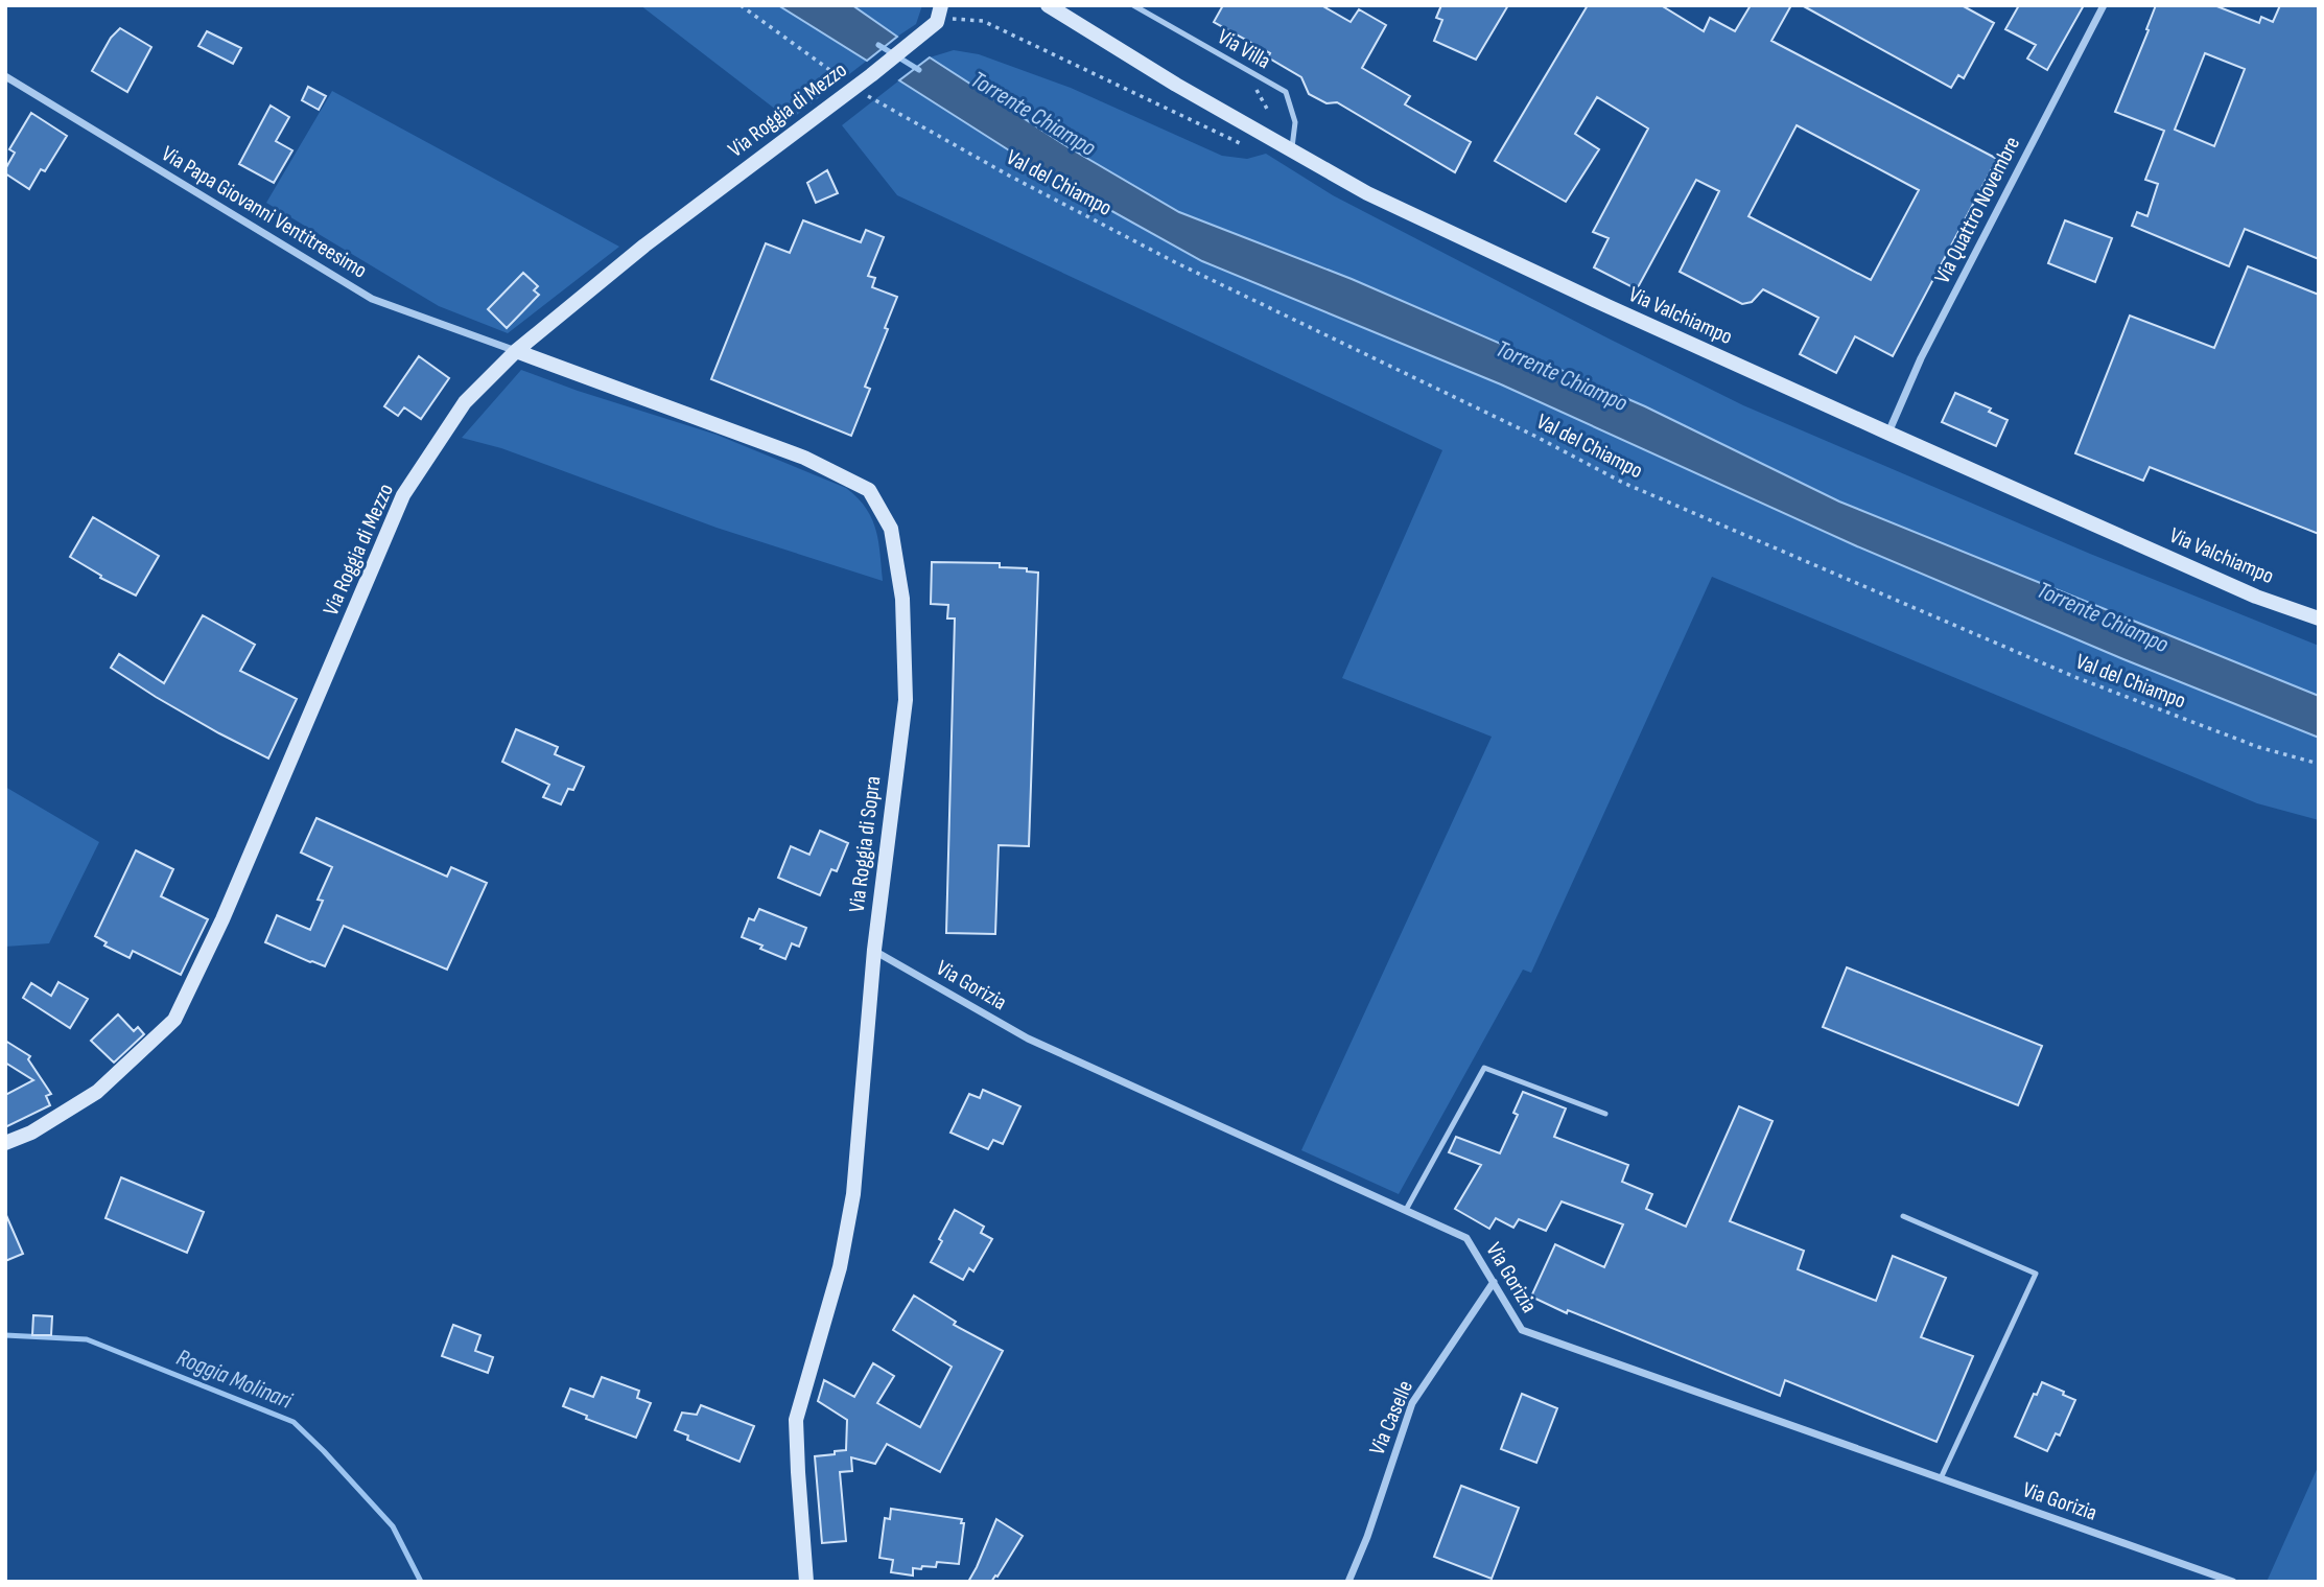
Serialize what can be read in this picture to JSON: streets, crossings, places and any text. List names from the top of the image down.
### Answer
{
  "streets": {
    "street": [
      "Via Roggia di Mezzo",
      "Via Quattro Novembre",
      "Via Papa Giovanni Ventitreesimo",
      "Via Valchiampo",
      "Via Roggia di Sopra",
      "Via Gorizia",
      "Via Caselle"
    ],
    "lane": ["Via Villa"],
    "path": ["Val del Chiampo"]
  },
  "crossings": [
    ["Via Villa", "Via Valchiampo"],
    ["Via Roggia di Mezzo", "Via Papa Giovanni Ventitreesimo"],
    ["Via Roggia di Mezzo", "Via Roggia di Sopra"],
    ["Via Quattro Novembre", "Via Valchiampo"],
    ["Via Papa Giovanni Ventitreesimo", "Via Roggia di Sopra"],
    ["Via Roggia di Sopra", "Via Gorizia"],
    ["Via Gorizia", "Via Caselle"]
  ],
  "water": ["Torrente Chiampo", "Roggia Molinari"]
}
